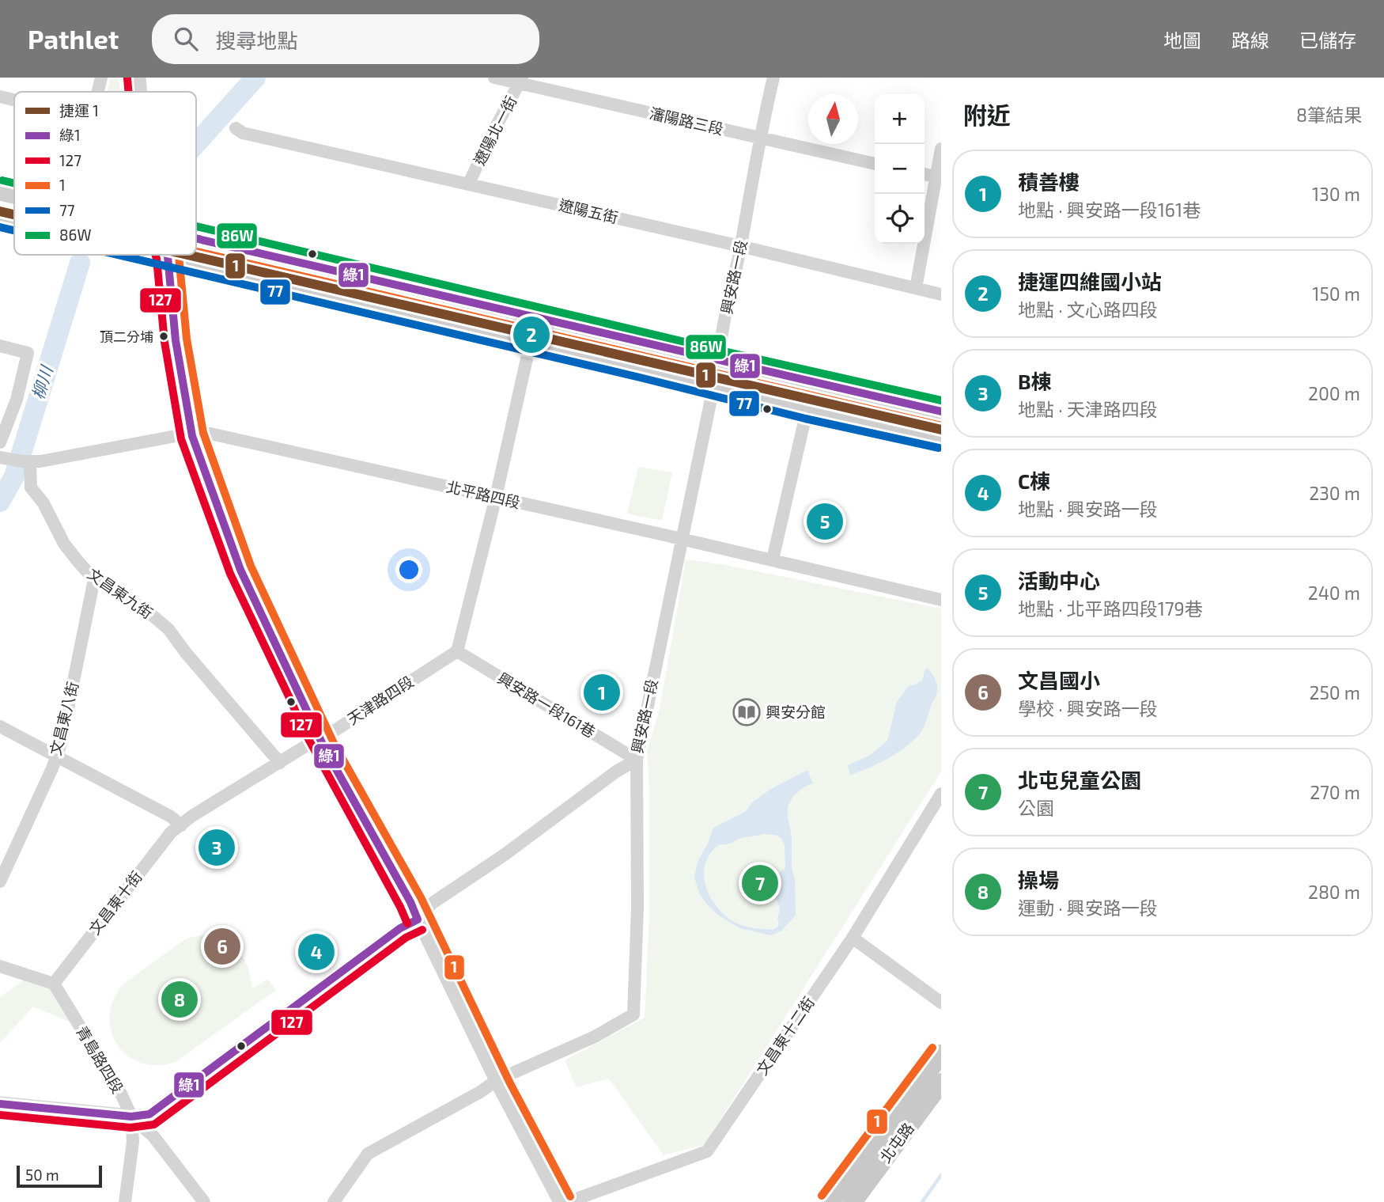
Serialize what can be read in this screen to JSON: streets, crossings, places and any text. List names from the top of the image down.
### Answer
{
  "streets": {
    "main road": ["北屯路"],
    "street": [
      "瀋陽路三段",
      "遼陽北一街",
      "遼陽五街",
      "興安路一段",
      "北平路四段",
      "文昌東九街",
      "天津路四段",
      "興安路一段161巷",
      "文昌東八街",
      "文昌東十街",
      "文昌東十二街",
      "青島路四段"
    ]
  },
  "crossings": [
    ["瀋陽路三段", "遼陽北一街"],
    ["瀋陽路三段", "興安路一段"],
    ["遼陽北一街", "遼陽五街"],
    ["遼陽五街", "興安路一段"],
    ["興安路一段", "北平路四段"],
    ["興安路一段", "興安路一段161巷"],
    ["興安路一段", "青島路四段"],
    ["北平路四段", "文昌東九街"],
    ["文昌東九街", "天津路四段"],
    ["文昌東九街", "文昌東八街"],
    ["天津路四段", "興安路一段161巷"],
    ["天津路四段", "文昌東十街"],
    ["文昌東十街", "青島路四段"]
  ],
  "water": ["柳川"],
  "places": {
    "other": ["頂二分埔"],
    "library": ["興安分館"]
  },
  "lines": [
    "transit line 127",
    "transit line 86W",
    "metro line 1",
    "transit line 77",
    "transit line 綠1",
    "transit line 1"
  ],
  "legend": [
    "捷運 1",
    "綠1",
    "127",
    "1",
    "77",
    "86W"
  ],
  "scale_bar": "50 m",
  "north": "top",
  "page": {
    "header": "Pathlet",
    "search": "搜尋地點",
    "nav": ["地圖", "路線", "已儲存"],
    "heading": ["附近", "8筆結果"],
    "map_buttons": ["+", "−"],
    "list": [
      {
        "mark": "1",
        "name": "積善樓",
        "note": "地點 · 興安路一段161巷",
        "value": "130 m"
      },
      {
        "mark": "2",
        "name": "捷運四維國小站",
        "note": "地點 · 文心路四段",
        "value": "150 m"
      },
      {
        "mark": "3",
        "name": "B棟",
        "note": "地點 · 天津路四段",
        "value": "200 m"
      },
      {
        "mark": "4",
        "name": "C棟",
        "note": "地點 · 興安路一段",
        "value": "230 m"
      },
      {
        "mark": "5",
        "name": "活動中心",
        "note": "地點 · 北平路四段179巷",
        "value": "240 m"
      },
      {
        "mark": "6",
        "name": "文昌國小",
        "note": "學校 · 興安路一段",
        "value": "250 m"
      },
      {
        "mark": "7",
        "name": "北屯兒童公園",
        "note": "公園",
        "value": "270 m"
      },
      {
        "mark": "8",
        "name": "操場",
        "note": "運動 · 興安路一段",
        "value": "280 m"
      }
    ],
    "pins": [
      "2",
      "5",
      "1",
      "3",
      "7",
      "6",
      "4",
      "8"
    ],
    "scale": "50 m"
  }
}
